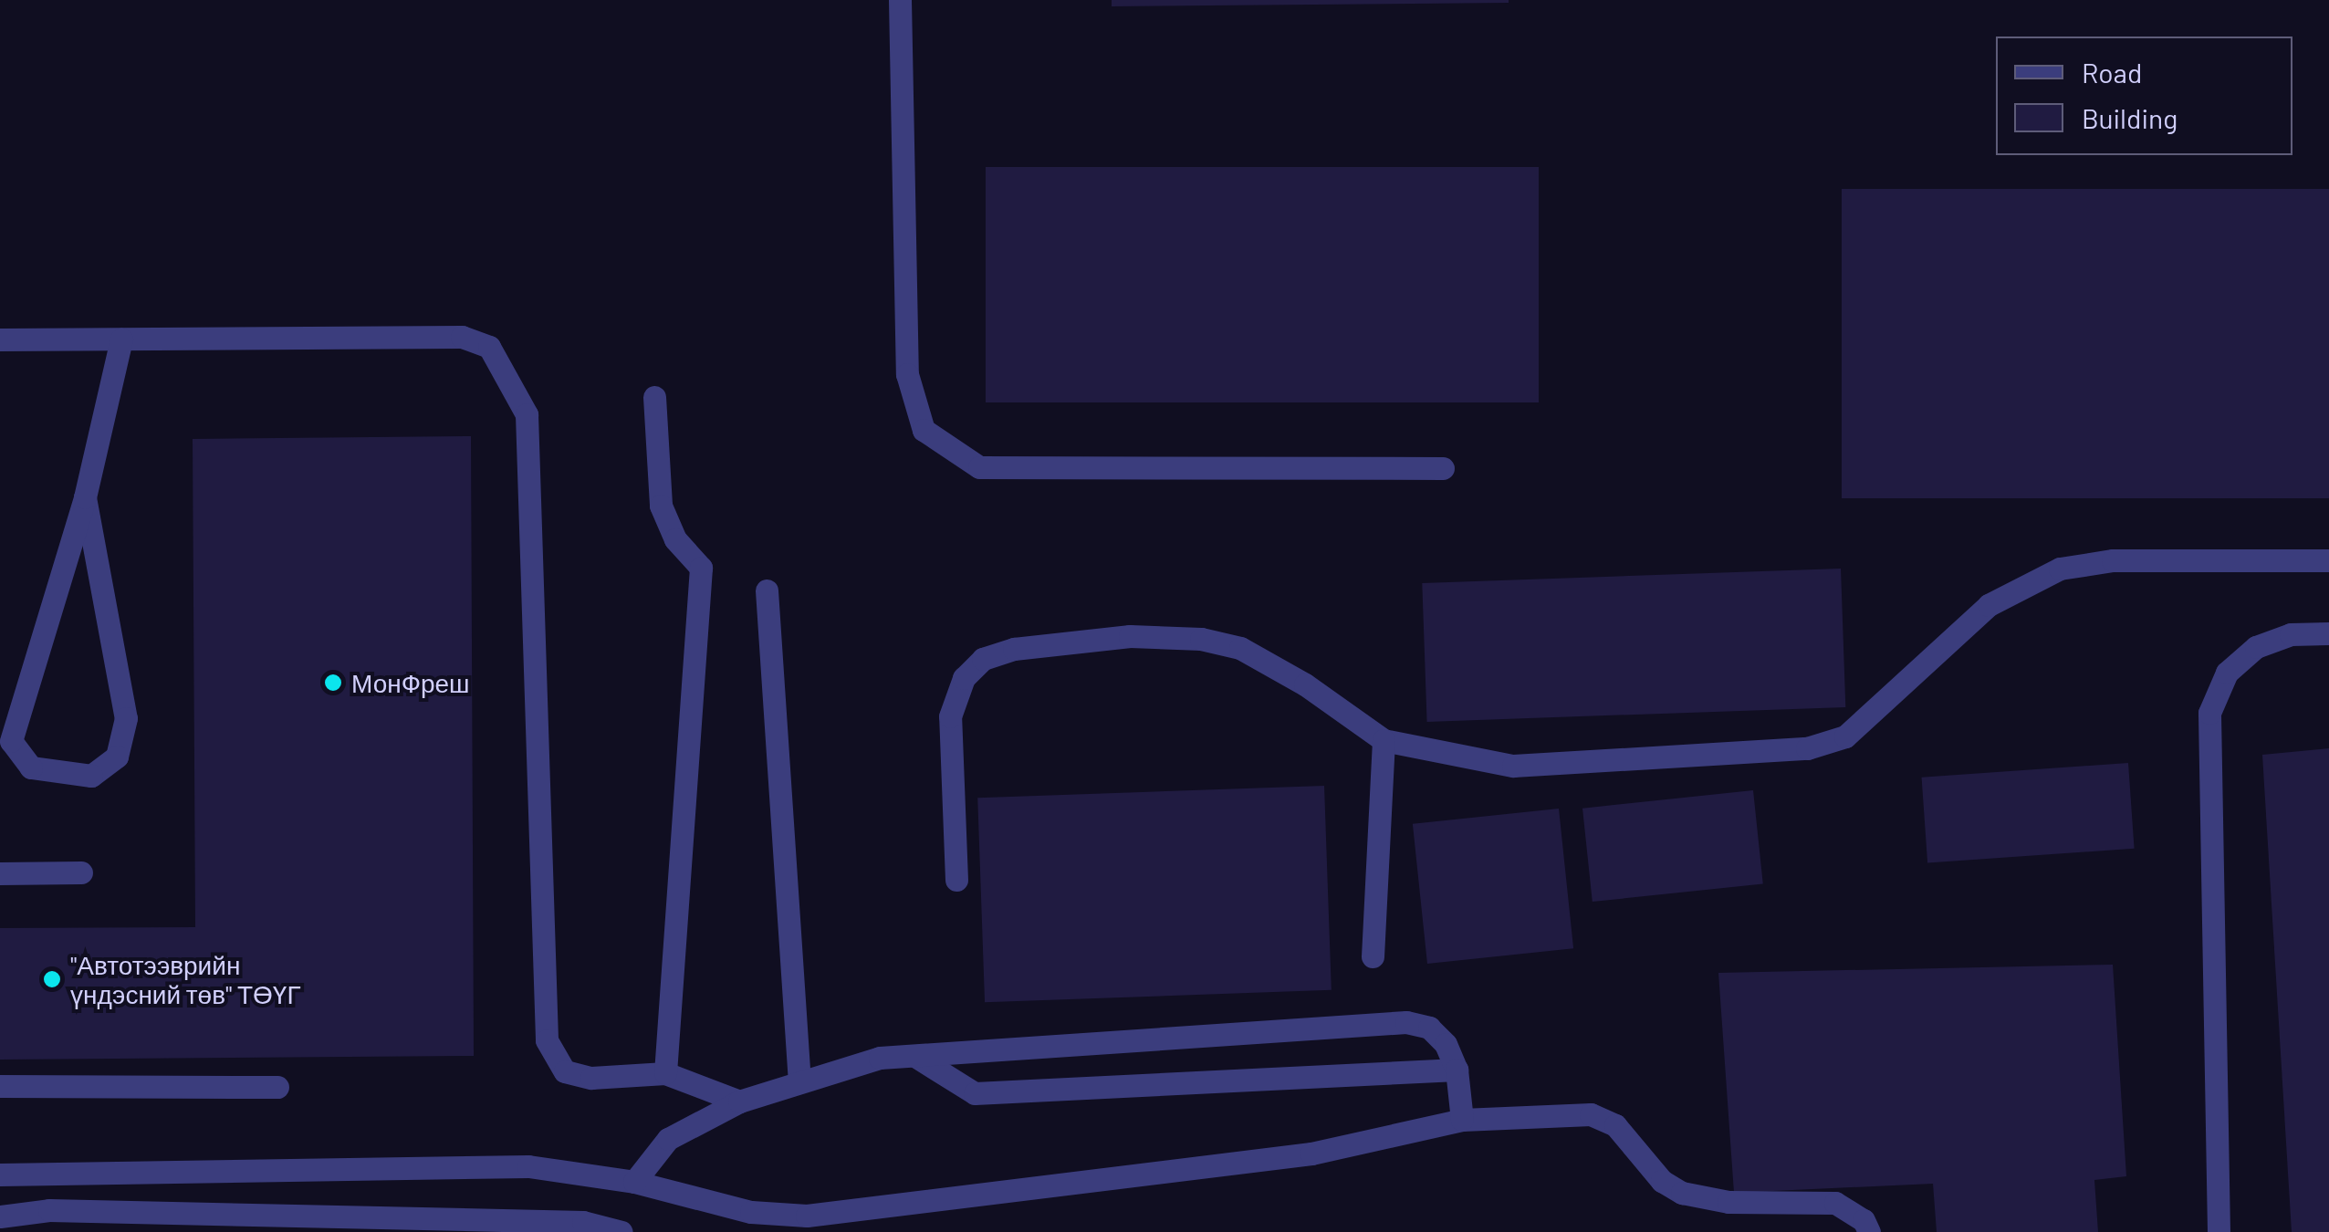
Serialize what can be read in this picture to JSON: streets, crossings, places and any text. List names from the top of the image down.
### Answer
{
  "places": ["МонФреш", "\"Автотээврийн үндэсний төв\" ТӨҮГ"],
  "legend": ["Road", "Building"]
}
